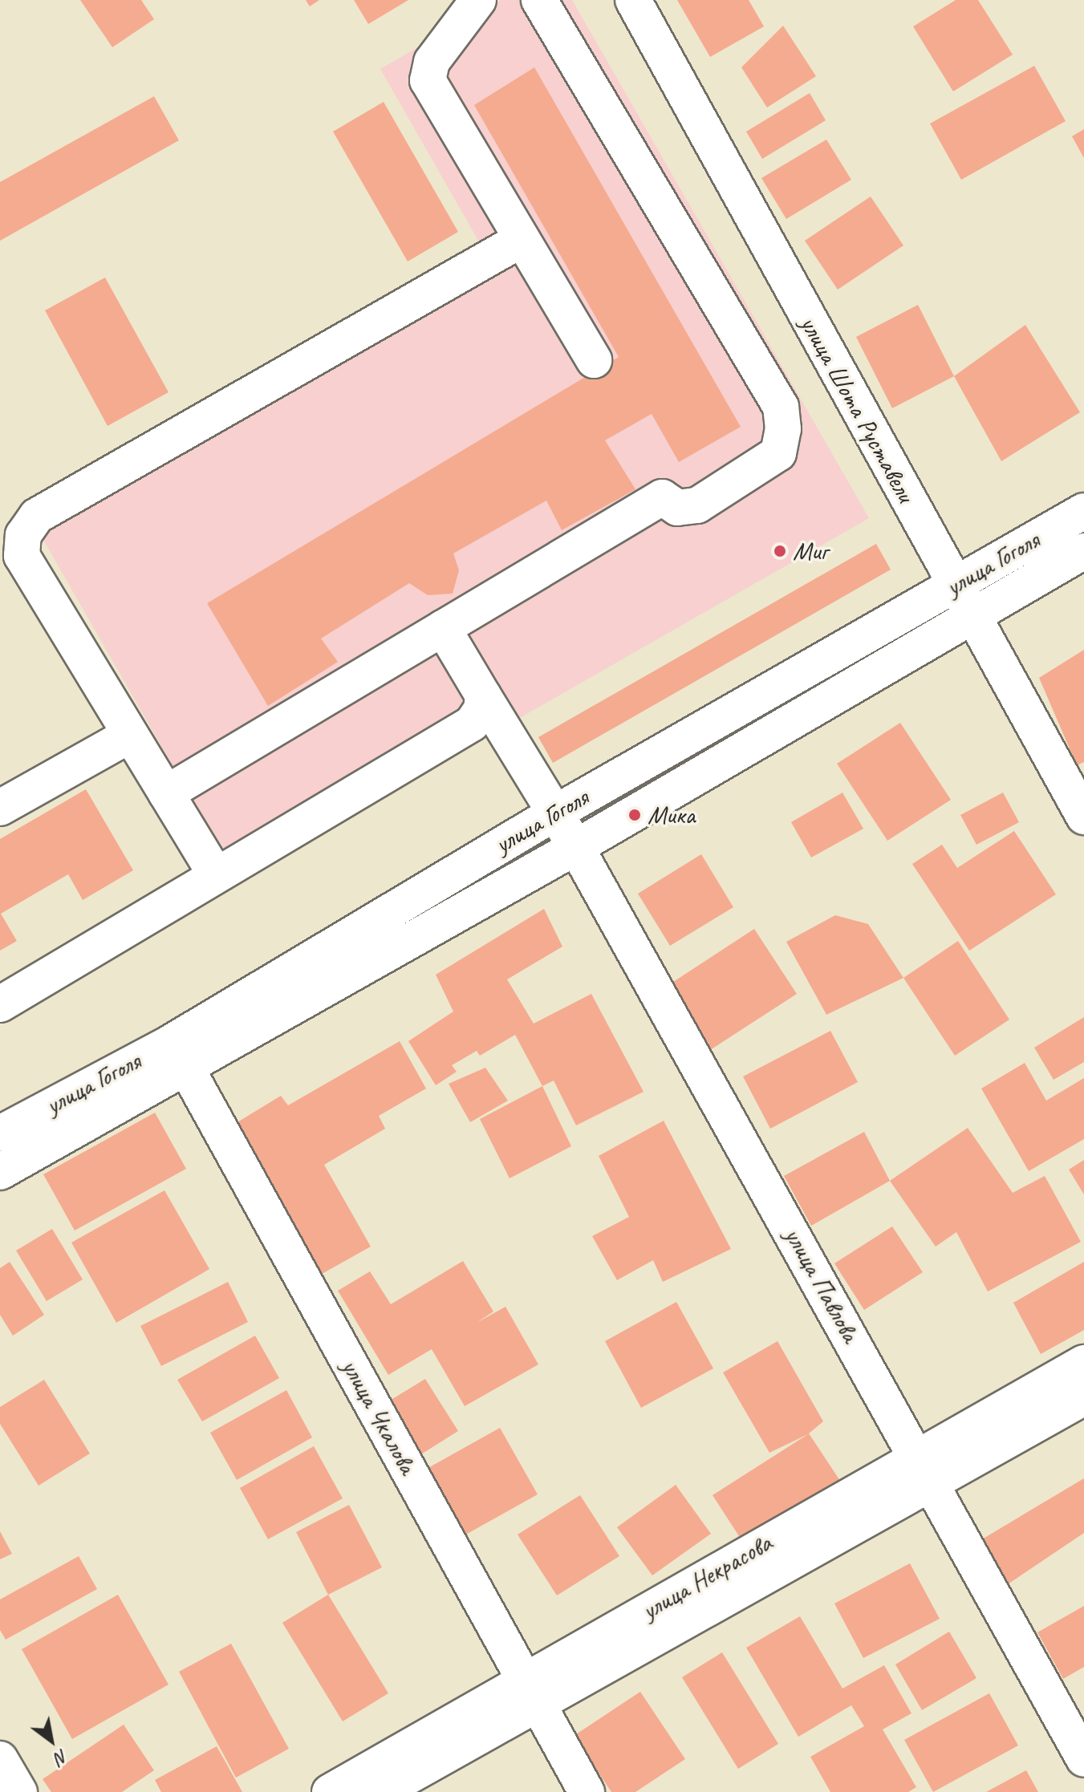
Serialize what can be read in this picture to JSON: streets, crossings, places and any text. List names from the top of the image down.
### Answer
{
  "streets": {
    "street": [
      "улица Шота Руставели",
      "улица Гоголя",
      "улица Павлова",
      "улица Чкалова",
      "улица Некрасова"
    ]
  },
  "crossings": [
    ["улица Шота Руставели", "улица Гоголя"],
    ["улица Гоголя", "улица Павлова"],
    ["улица Гоголя", "улица Чкалова"],
    ["улица Павлова", "улица Некрасова"],
    ["улица Чкалова", "улица Некрасова"]
  ],
  "places": ["Миг", "Мика"],
  "north": "bottom right"
}
